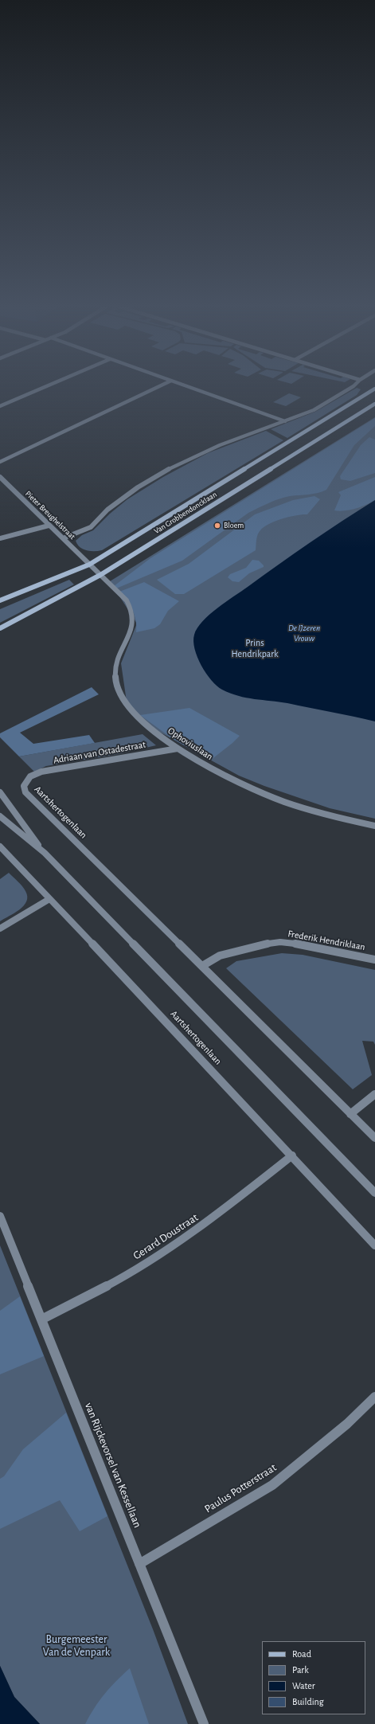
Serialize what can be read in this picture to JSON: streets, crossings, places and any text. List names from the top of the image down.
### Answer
{
  "streets": {
    "main road": ["Van Grobbendoncklaan"],
    "street": [
      "Pieter Breughelstraat",
      "Ophoviuslaan",
      "Adriaan van Ostadestraat",
      "Aartshertogenlaan",
      "Frederik Hendriklaan",
      "Gerard Doustraat",
      "van Rijckevorsel van Kessellaan",
      "Paulus Potterstraat"
    ]
  },
  "crossings": [
    ["Van Grobbendoncklaan", "Pieter Breughelstraat"],
    ["Van Grobbendoncklaan", "Ophoviuslaan"],
    ["Pieter Breughelstraat", "Ophoviuslaan"],
    ["Ophoviuslaan", "Adriaan van Ostadestraat"],
    ["Adriaan van Ostadestraat", "Aartshertogenlaan"],
    ["Aartshertogenlaan", "Frederik Hendriklaan"],
    ["Aartshertogenlaan", "Gerard Doustraat"],
    ["Gerard Doustraat", "van Rijckevorsel van Kessellaan"],
    ["van Rijckevorsel van Kessellaan", "Paulus Potterstraat"]
  ],
  "water": ["De IJzeren Vrouw"],
  "parks": ["Prins Hendrikpark", "Burgemeester Van de Venpark"],
  "places": ["Bloem"],
  "legend": [
    "Road",
    "Park",
    "Water",
    "Building"
  ]
}
